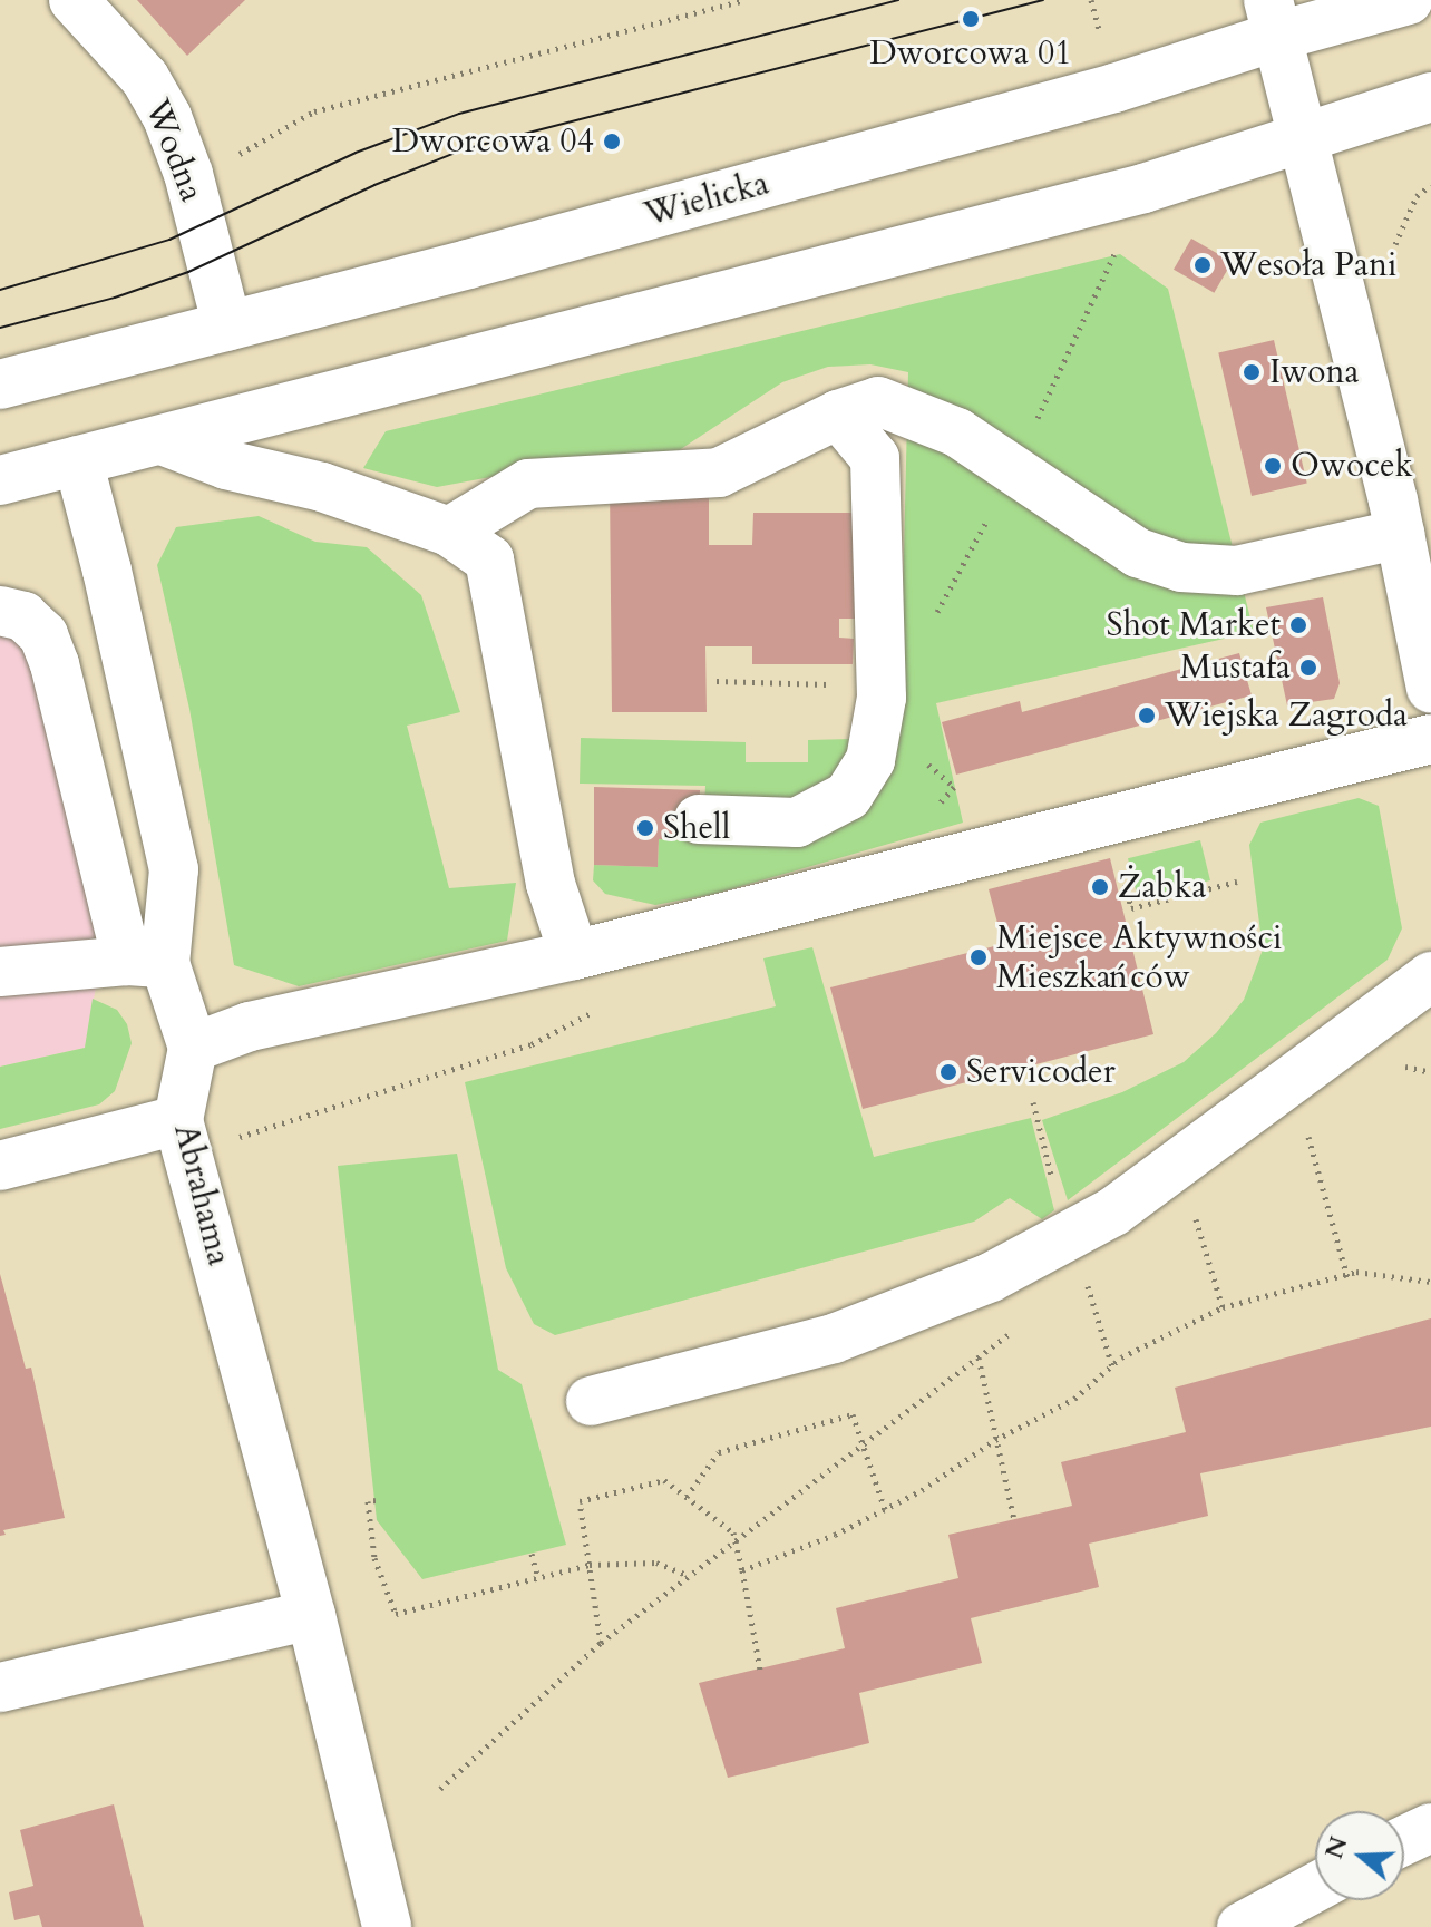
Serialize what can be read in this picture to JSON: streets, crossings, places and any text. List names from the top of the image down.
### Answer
{
  "streets": {
    "main road": ["Wodna", "Wielicka", "Abrahama"]
  },
  "crossings": [
    ["Wodna", "Wielicka"]
  ],
  "places": [
    "Dworcowa 01",
    "Dworcowa 04",
    "Wesoła Pani",
    "Iwona",
    "Owocek",
    "Shot Market",
    "Mustafa",
    "Wiejska Zagroda",
    "Shell",
    "Żabka",
    "Miejsce Aktywności Mieszkańców",
    "Servicoder"
  ],
  "north": "left"
}
